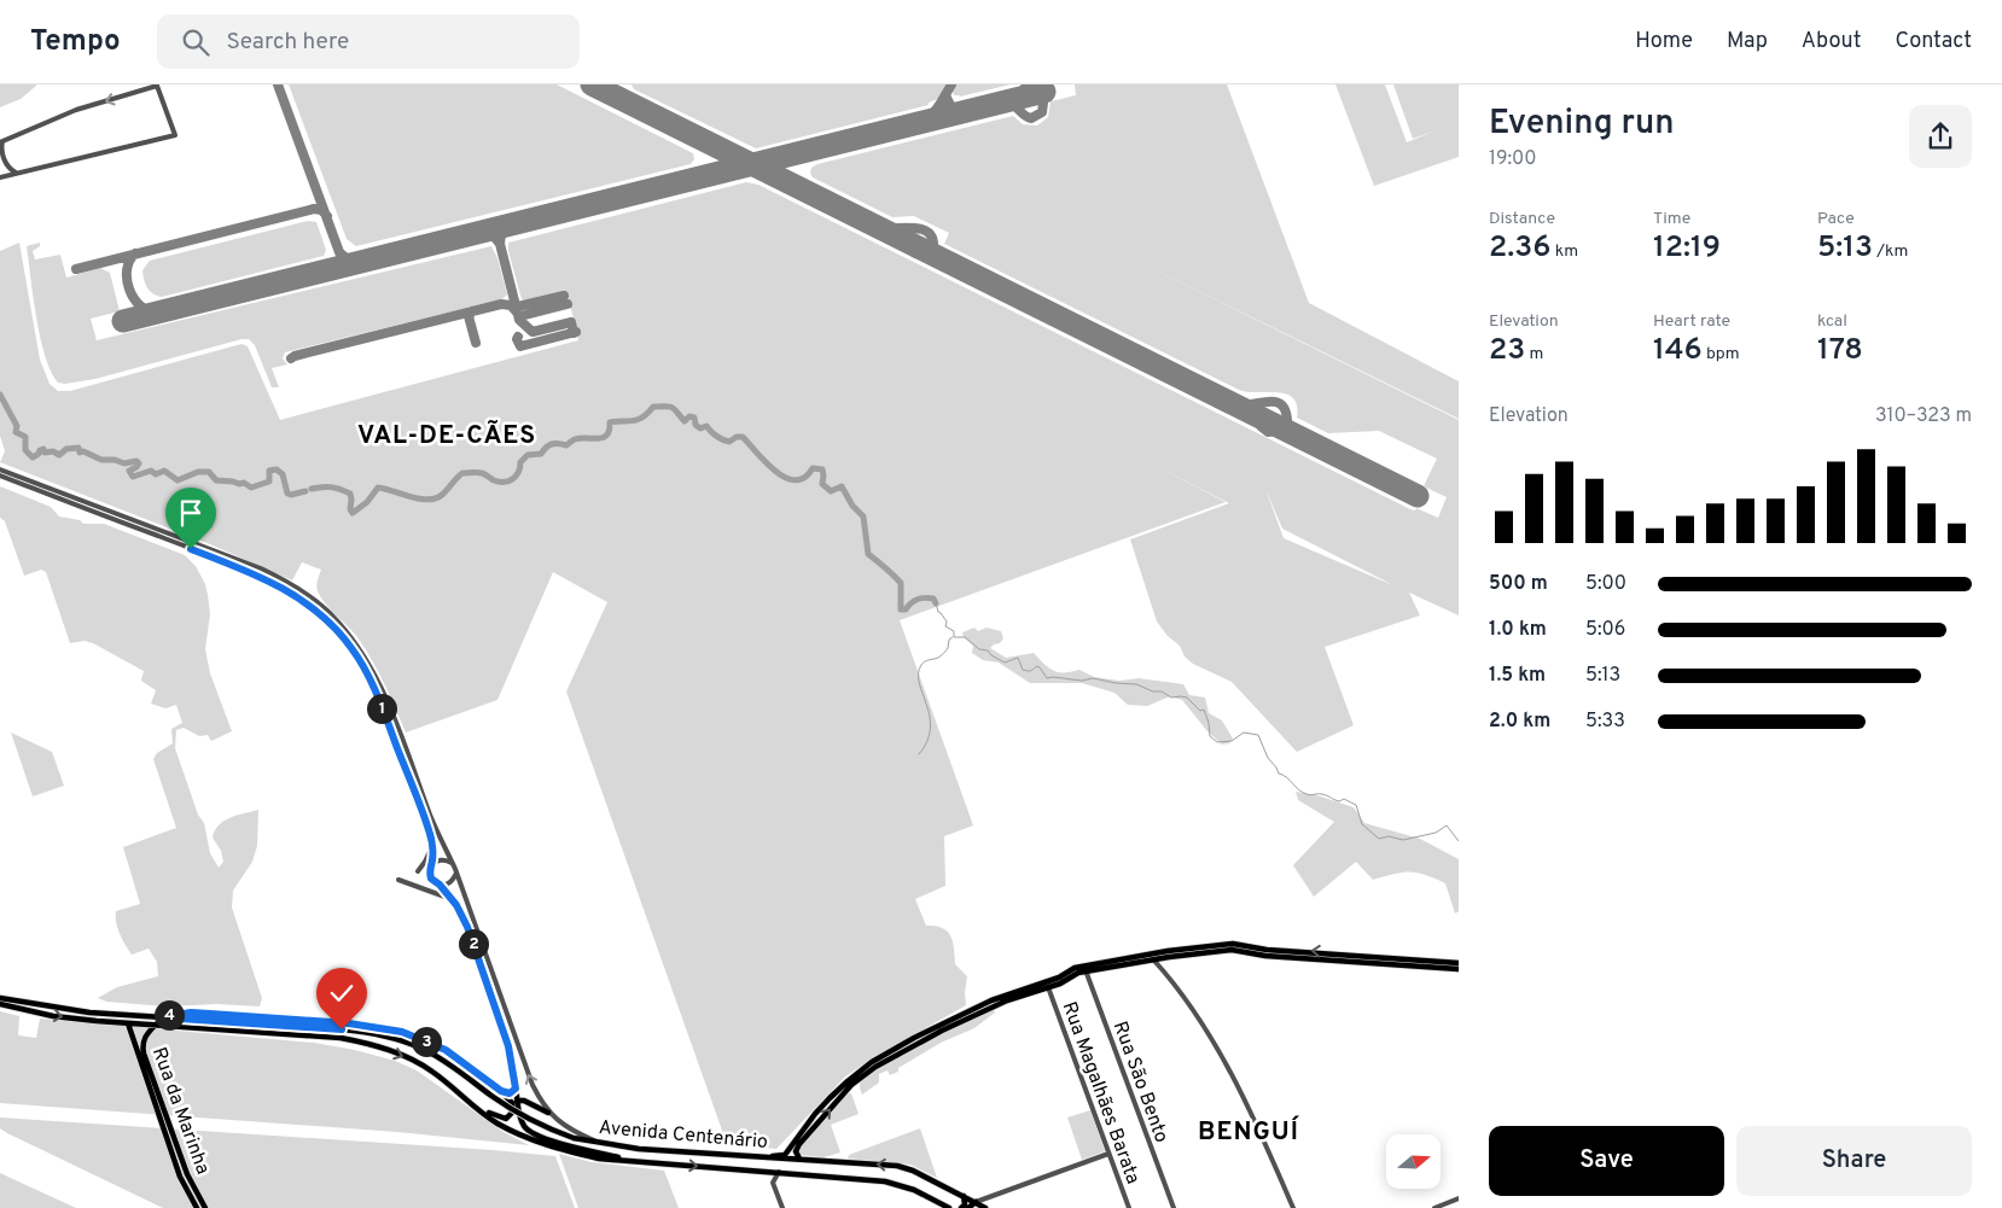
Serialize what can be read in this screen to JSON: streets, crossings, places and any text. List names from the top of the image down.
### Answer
{
  "streets": {
    "main road": ["Rua da Marinha", "Avenida Centenário"],
    "street": ["Rua São Bento", "Rua Magalhães Barata"]
  },
  "crossings": [
    ["Rua da Marinha", "Avenida Centenário"]
  ],
  "districts": ["VAL-DE-CÃES", "BENGUÍ"],
  "north": "right",
  "page": {
    "header": "Tempo",
    "search": "Search here",
    "nav": [
      "Home",
      "Map",
      "About",
      "Contact"
    ],
    "heading": ["Evening run", "19:00"],
    "stats": [
      ["Distance", "2.36 km"],
      ["Time", "12:19"],
      ["Pace", "5:13 /km"],
      ["Elevation", "23 m"],
      ["Heart rate", "146 bpm"],
      ["kcal", "178"]
    ],
    "chart": ["Elevation", "310–323 m"],
    "list": [
      {
        "name": "500 m",
        "note": "5:00"
      },
      {
        "name": "1.0 km",
        "note": "5:06"
      },
      {
        "name": "1.5 km",
        "note": "5:13"
      },
      {
        "name": "2.0 km",
        "note": "5:33"
      }
    ],
    "pins": [
      "1",
      "2",
      "4",
      "3"
    ],
    "buttons": ["Save", "Share"]
  }
}
